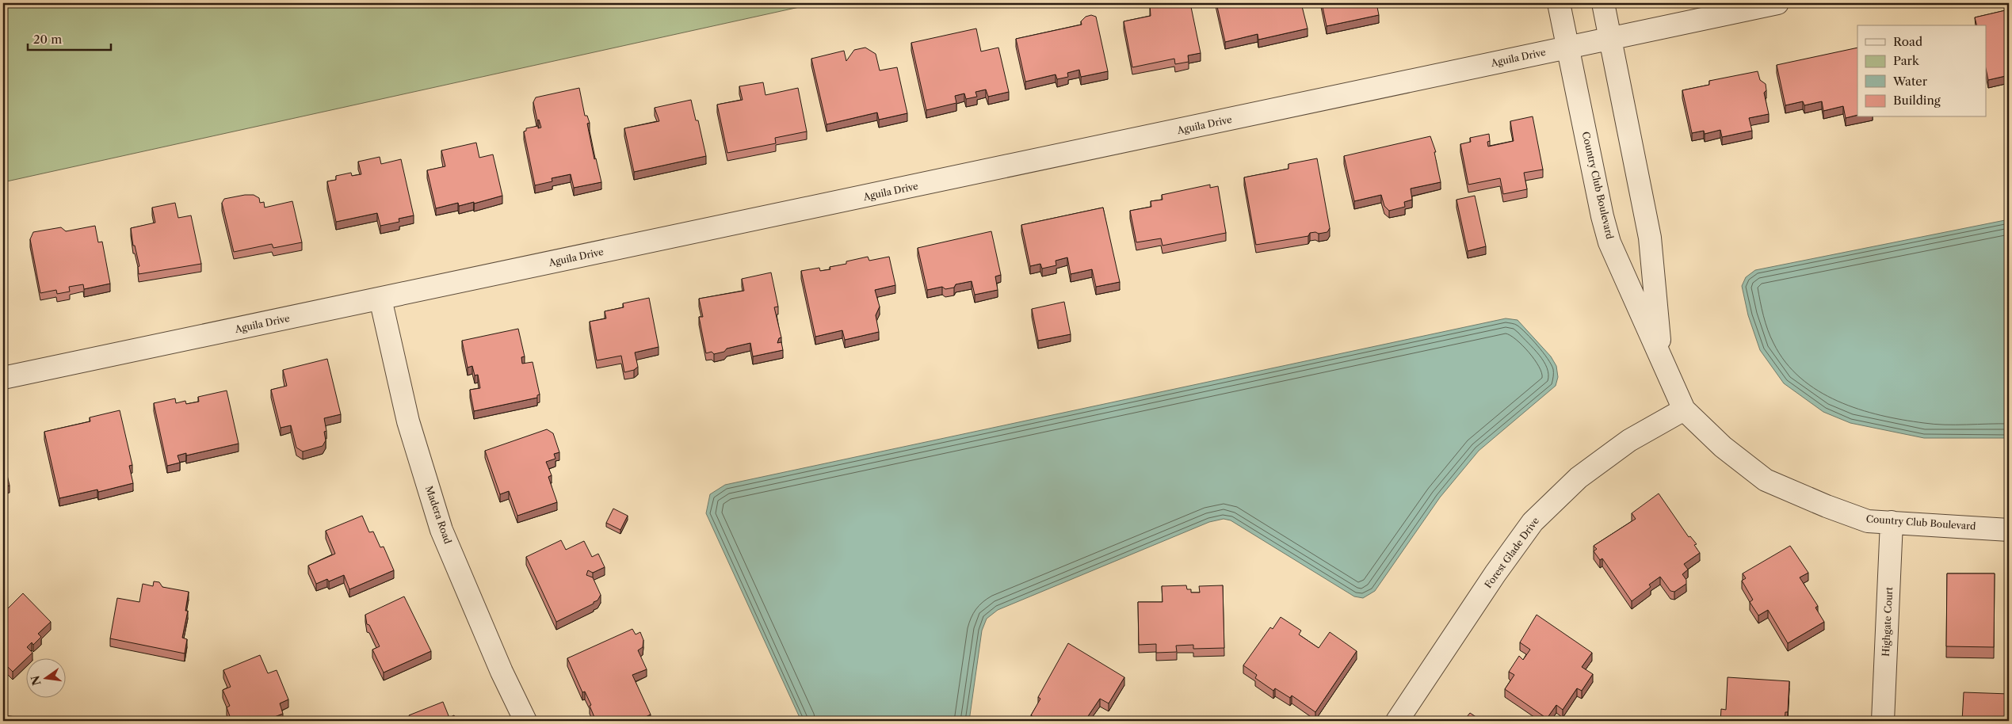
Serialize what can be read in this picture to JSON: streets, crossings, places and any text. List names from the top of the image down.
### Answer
{
  "streets": {
    "street": [
      "Aguila Drive",
      "Country Club Boulevard",
      "Madera Road",
      "Forest Glade Drive",
      "Highgate Court"
    ]
  },
  "crossings": [
    ["Aguila Drive", "Country Club Boulevard"],
    ["Aguila Drive", "Madera Road"],
    ["Country Club Boulevard", "Forest Glade Drive"],
    ["Country Club Boulevard", "Highgate Court"]
  ],
  "legend": [
    "Road",
    "Park",
    "Water",
    "Building"
  ],
  "scale_bar": "20 m",
  "north": "left"
}
